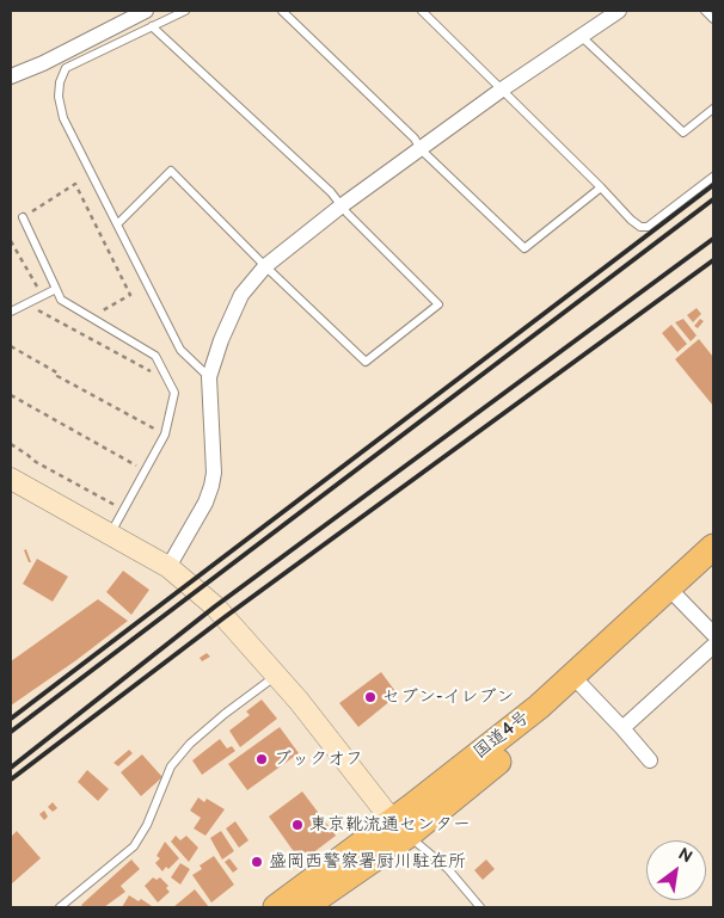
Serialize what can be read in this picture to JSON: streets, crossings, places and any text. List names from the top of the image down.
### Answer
{
  "streets": {
    "highway": ["国道4号"]
  },
  "places": [
    "セブン-イレブン",
    "ブックオフ",
    "東京靴流通センター",
    "盛岡西警察署厨川駐在所"
  ],
  "north": "top right"
}
